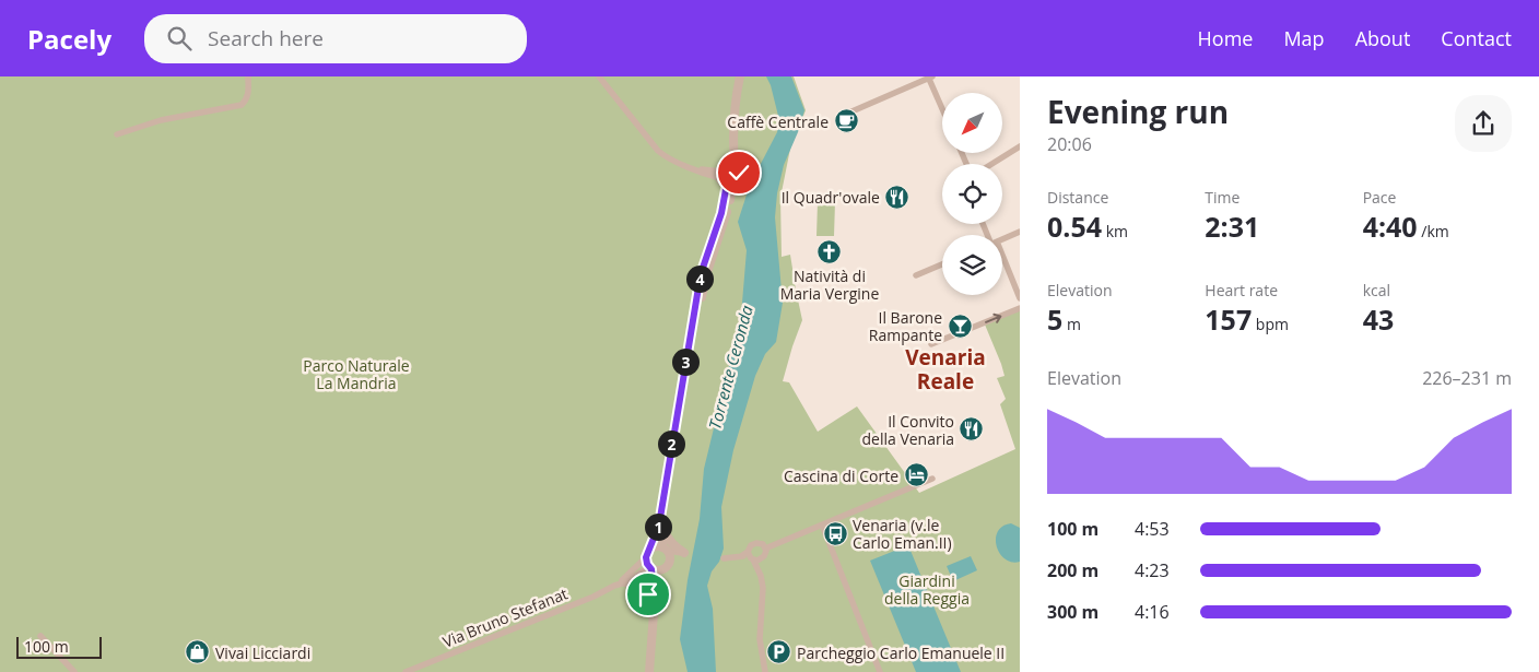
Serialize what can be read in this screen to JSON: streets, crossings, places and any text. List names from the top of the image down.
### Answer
{
  "streets": {
    "street": ["Via Bruno Stefanat"]
  },
  "districts": ["Venaria Reale"],
  "water": ["Torrente Ceronda"],
  "parks": ["Parco Naturale La Mandria", "Giardini della Reggia"],
  "places": {
    "cafe": ["Caffè Centrale"],
    "restaurant": ["Il Quadr'ovale", "Il Convito della Venaria"],
    "church": ["Natività di Maria Vergine"],
    "bar": ["Il Barone Rampante"],
    "hotel": ["Cascina di Corte"],
    "bus stop": ["Venaria (v.le Carlo Eman.II)"],
    "shop": ["Vivai Licciardi"],
    "parking": ["Parcheggio Carlo Emanuele II"]
  },
  "scale_bar": "100 m",
  "north": "bottom left",
  "page": {
    "header": "Pacely",
    "search": "Search here",
    "nav": [
      "Home",
      "Map",
      "About",
      "Contact"
    ],
    "heading": ["Evening run", "20:06"],
    "stats": [
      ["Distance", "0.54 km"],
      ["Time", "2:31"],
      ["Pace", "4:40 /km"],
      ["Elevation", "5 m"],
      ["Heart rate", "157 bpm"],
      ["kcal", "43"]
    ],
    "pins": [
      "4",
      "3",
      "2",
      "1"
    ],
    "chart": ["Elevation", "226–231 m"],
    "list": [
      {
        "name": "100 m",
        "note": "4:53"
      },
      {
        "name": "200 m",
        "note": "4:23"
      },
      {
        "name": "300 m",
        "note": "4:16"
      }
    ],
    "scale": "100 m"
  }
}
